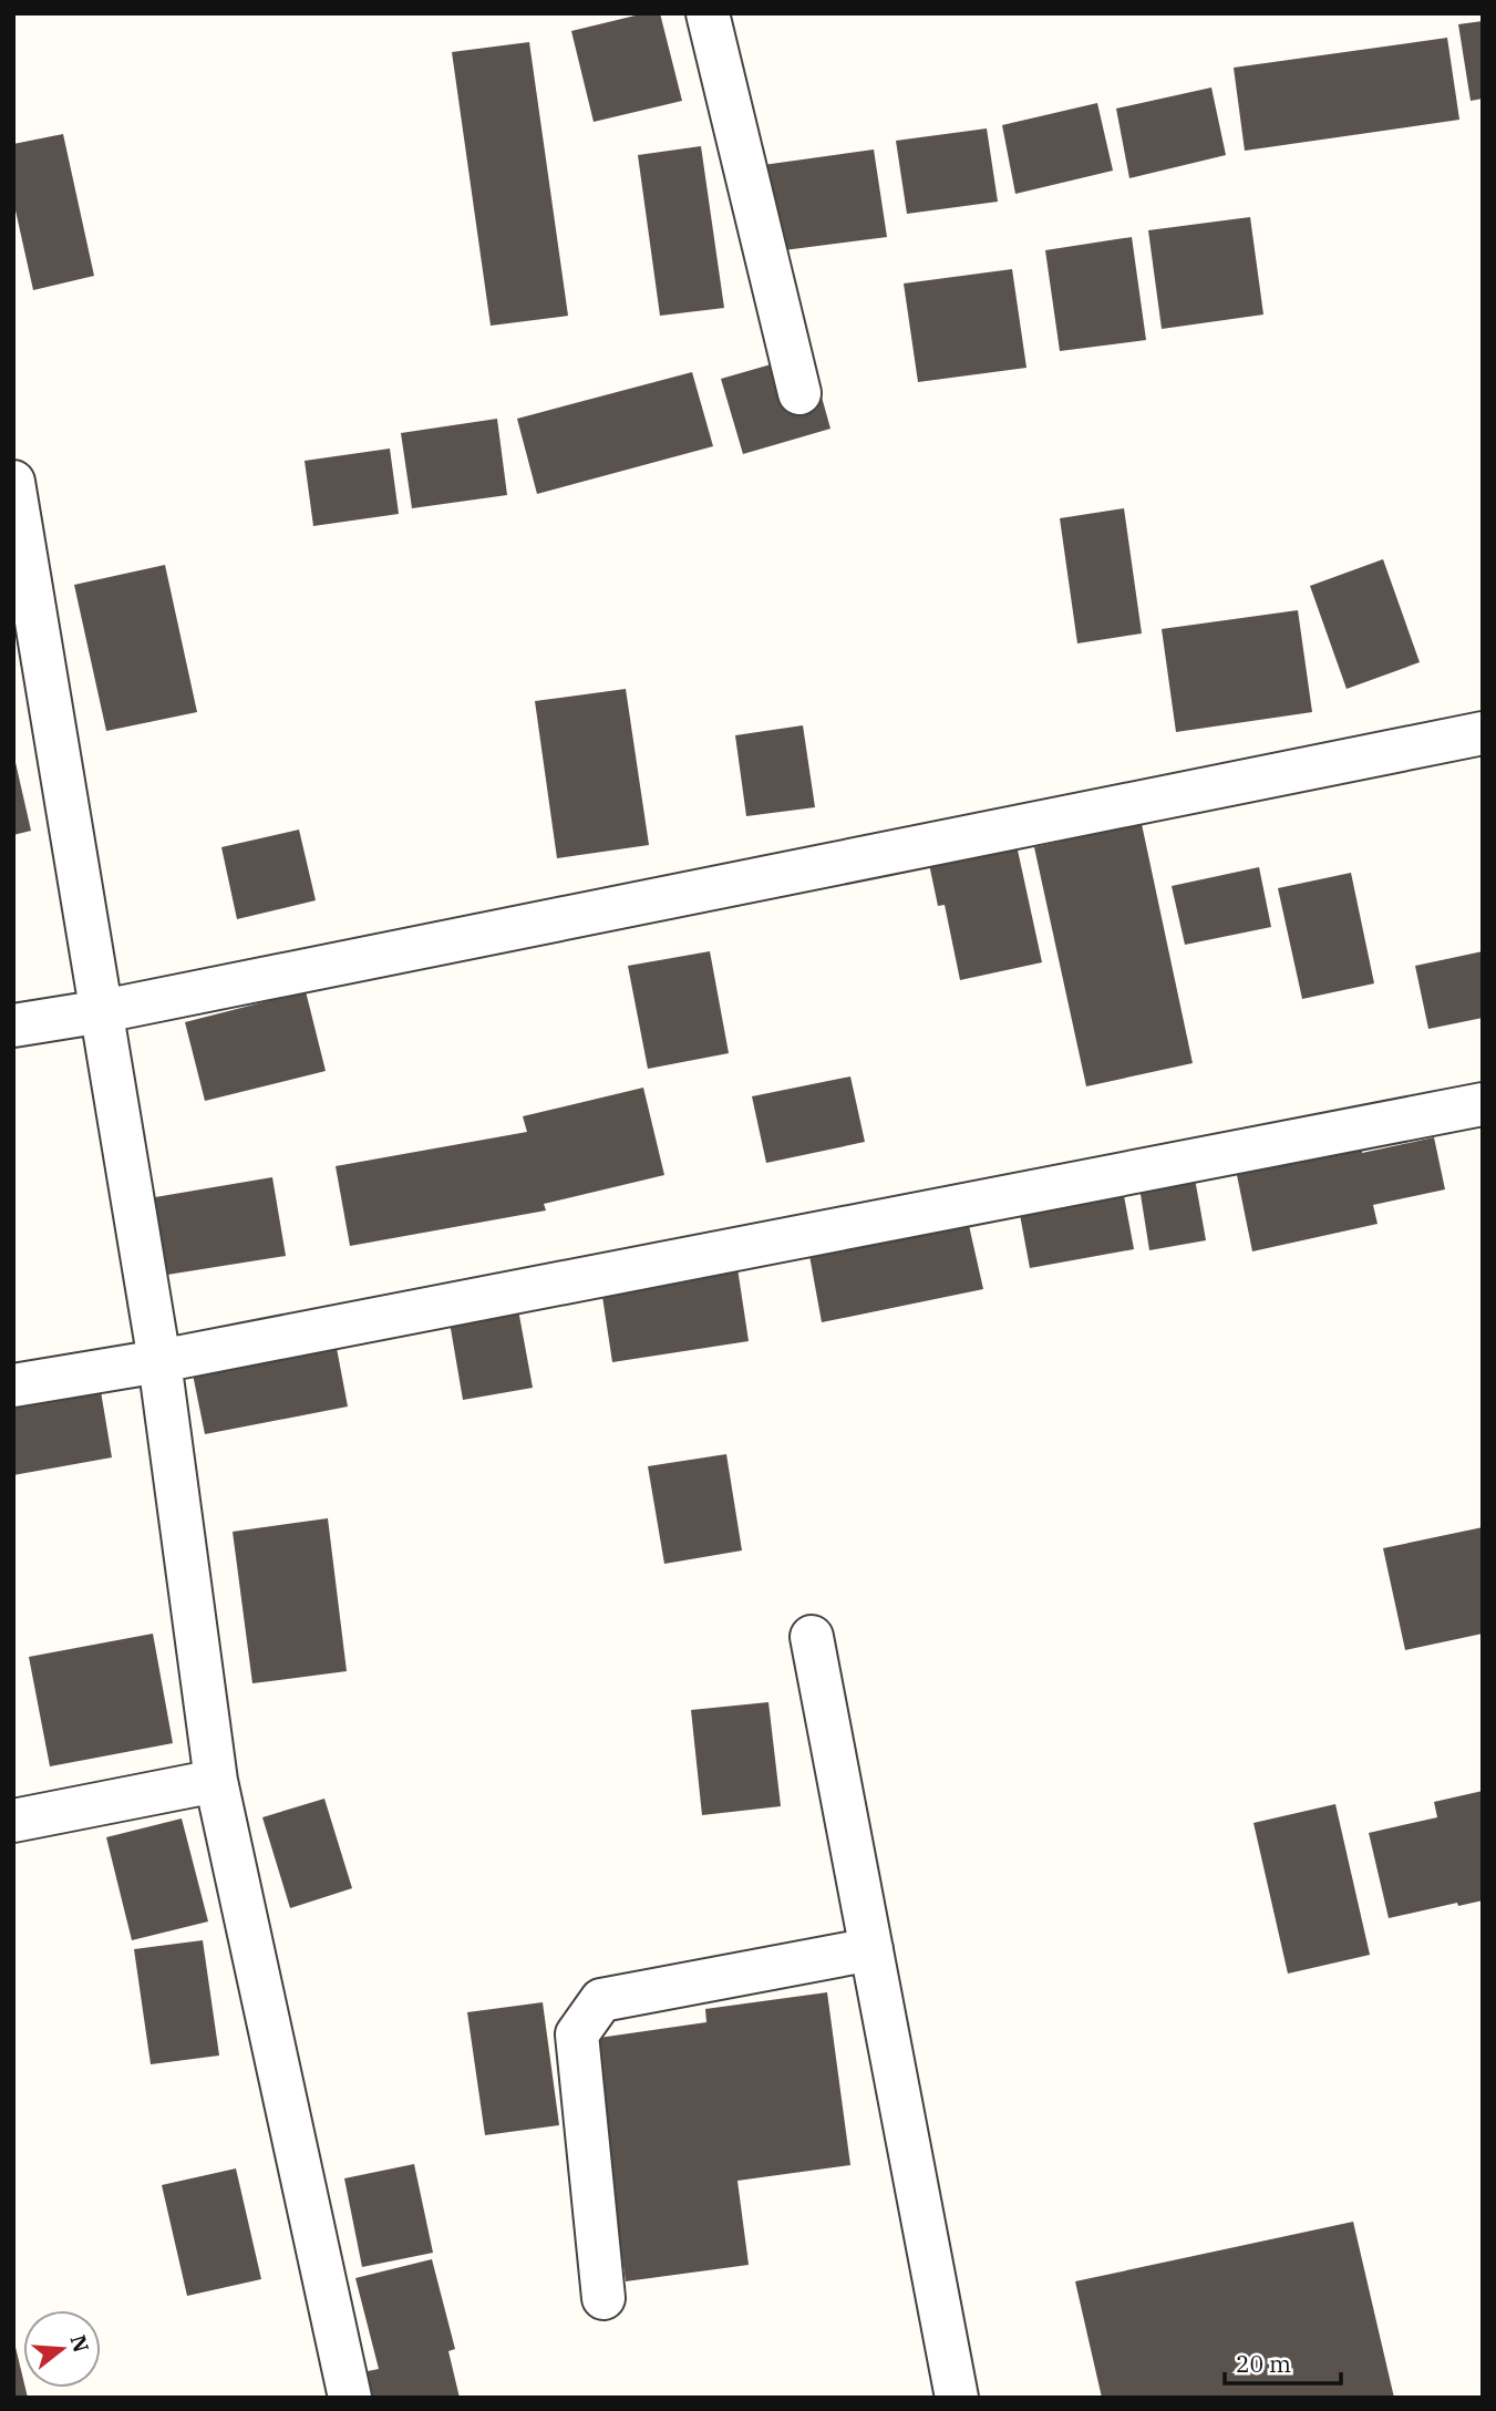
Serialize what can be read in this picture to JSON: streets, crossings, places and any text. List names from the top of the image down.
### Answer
{
  "scale_bar": "20 m",
  "north": "right"
}
